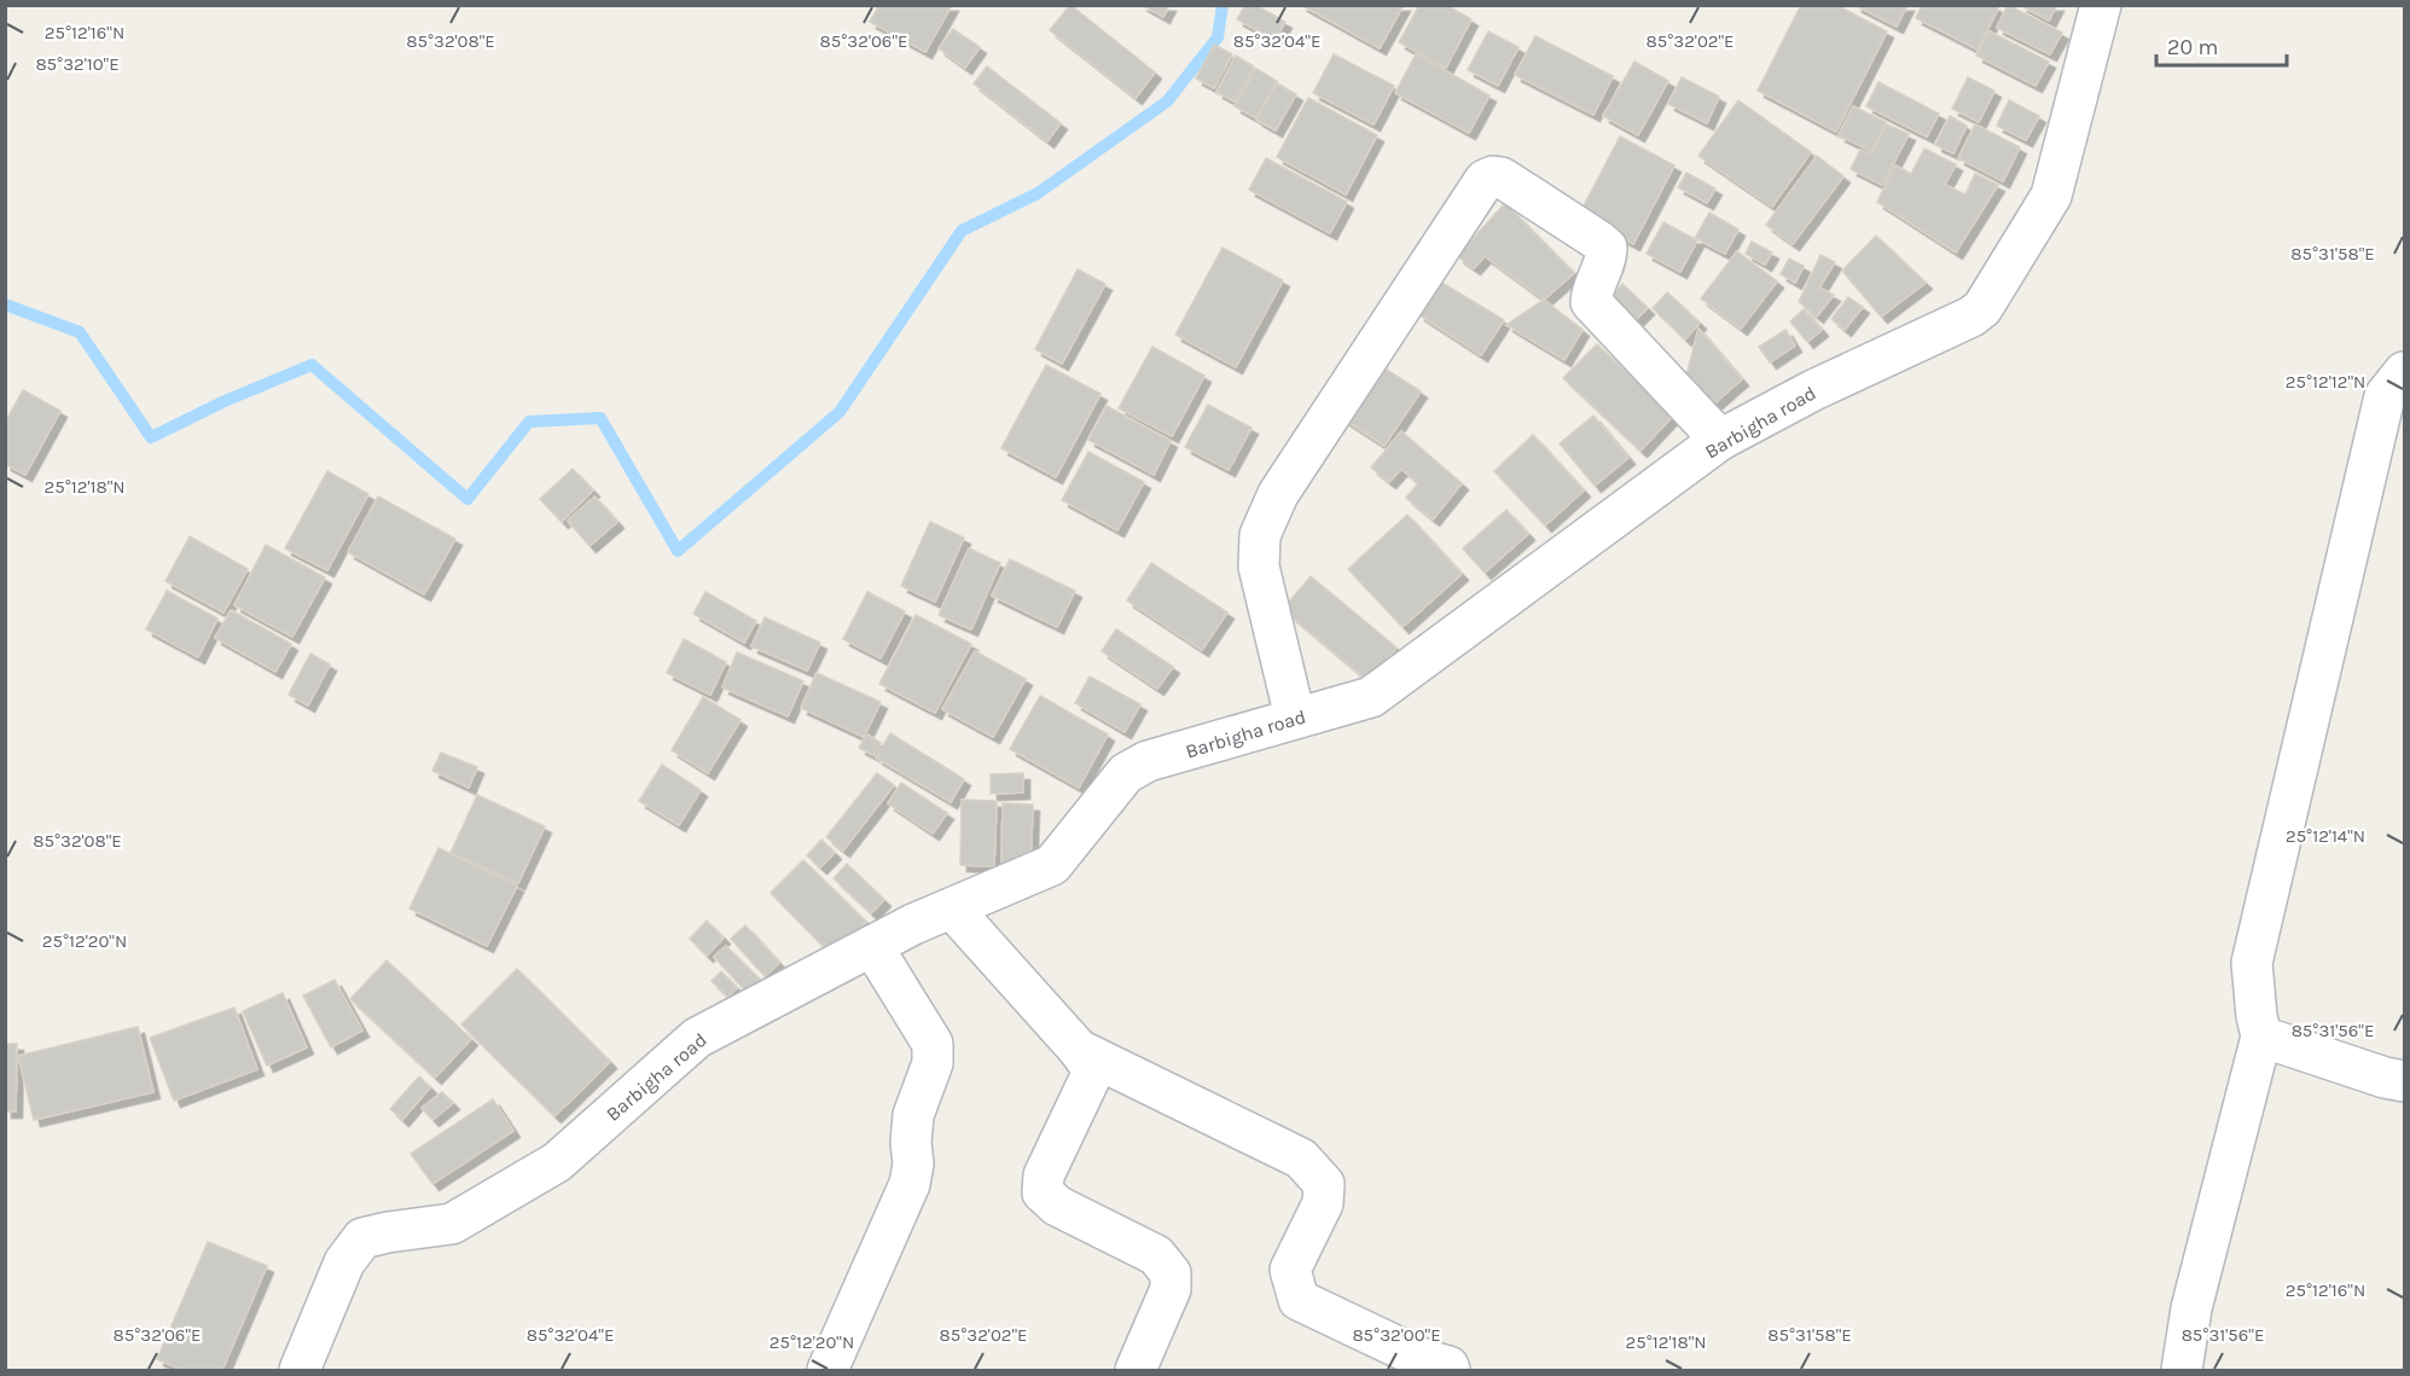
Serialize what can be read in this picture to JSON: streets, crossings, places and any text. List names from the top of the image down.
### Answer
{
  "streets": {
    "street": ["Barbigha road"]
  },
  "scale_bar": "20 m",
  "coordinates": [
    "25°12'16\"N",
    "85°32'08\"E",
    "85°32'06\"E",
    "85°32'04\"E",
    "85°32'02\"E",
    "85°32'10\"E",
    "85°31'58\"E",
    "25°12'12\"N",
    "25°12'18\"N",
    "25°12'14\"N",
    "25°12'20\"N",
    "85°31'56\"E",
    "85°32'00\"E"
  ]
}
